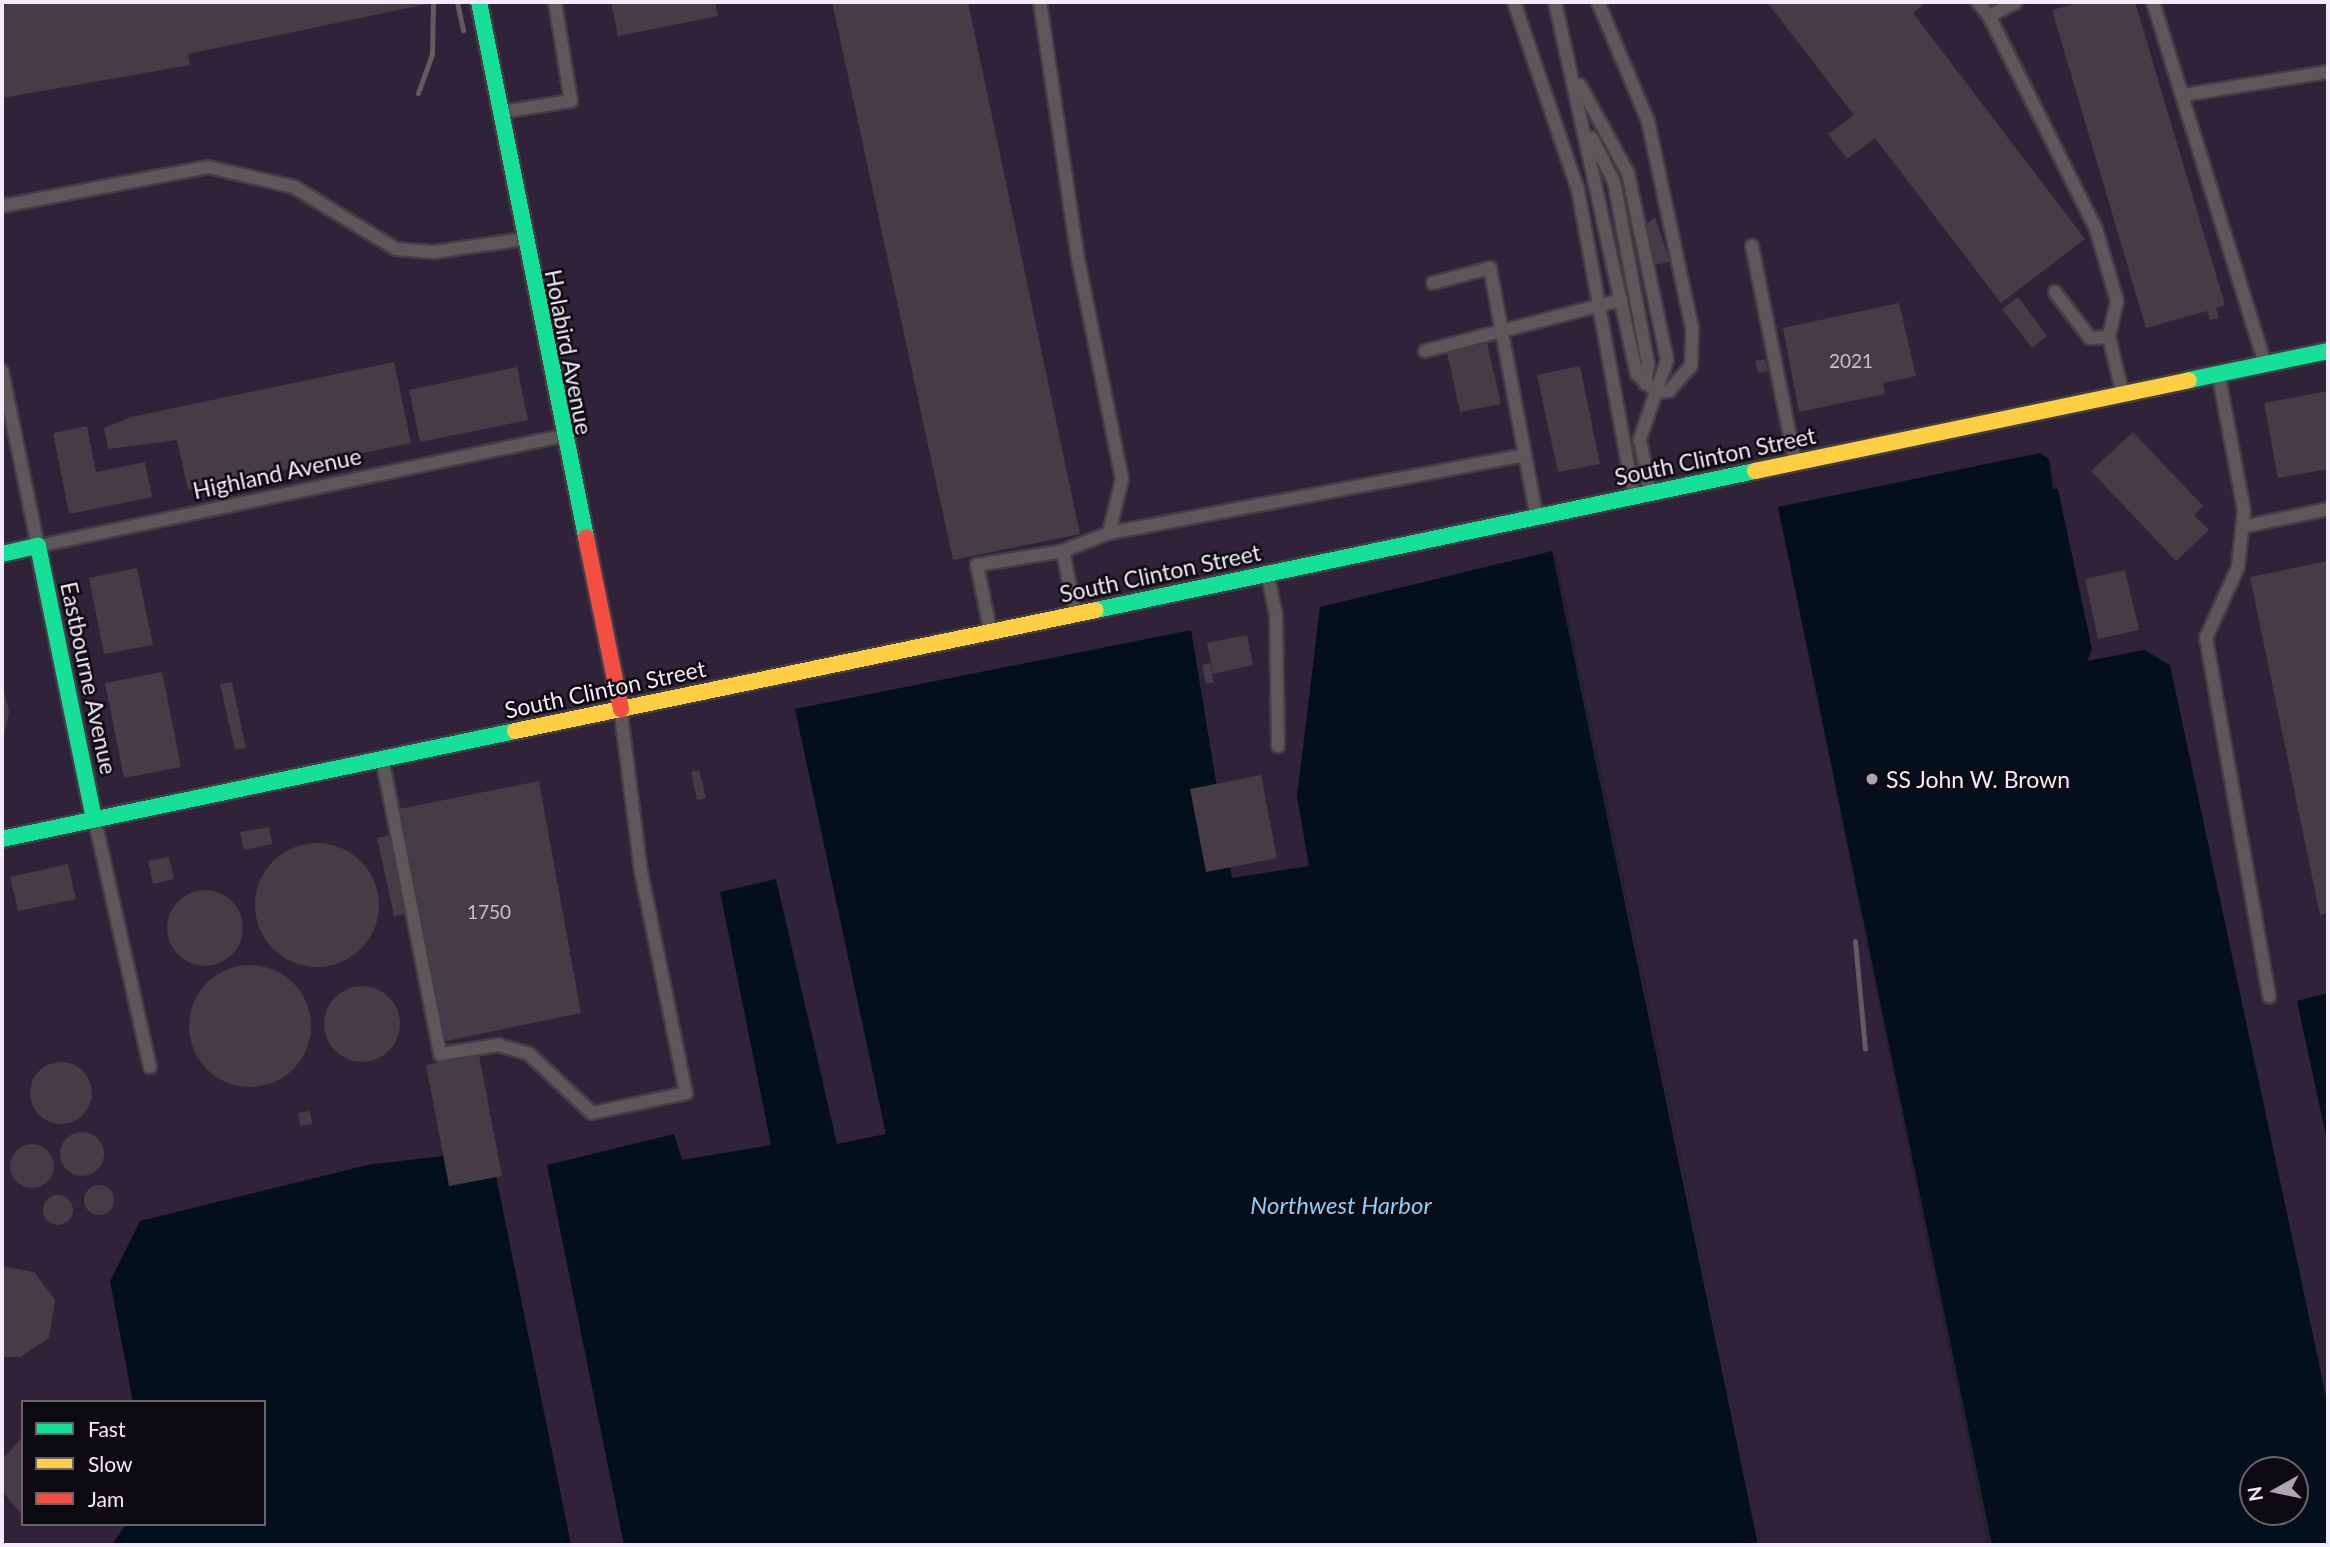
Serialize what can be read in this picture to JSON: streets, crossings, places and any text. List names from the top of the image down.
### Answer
{
  "streets": {
    "main road": [
      "Holabird Avenue",
      "South Clinton Street",
      "Highland Avenue",
      "Eastbourne Avenue"
    ]
  },
  "crossings": [
    ["Holabird Avenue", "South Clinton Street"],
    ["Holabird Avenue", "Highland Avenue"],
    ["South Clinton Street", "Eastbourne Avenue"],
    ["Highland Avenue", "Eastbourne Avenue"]
  ],
  "water": ["Northwest Harbor"],
  "places": ["SS John W. Brown"],
  "house_numbers": ["2021", "1750"],
  "legend": ["Fast", "Slow", "Jam"],
  "north": "left"
}
